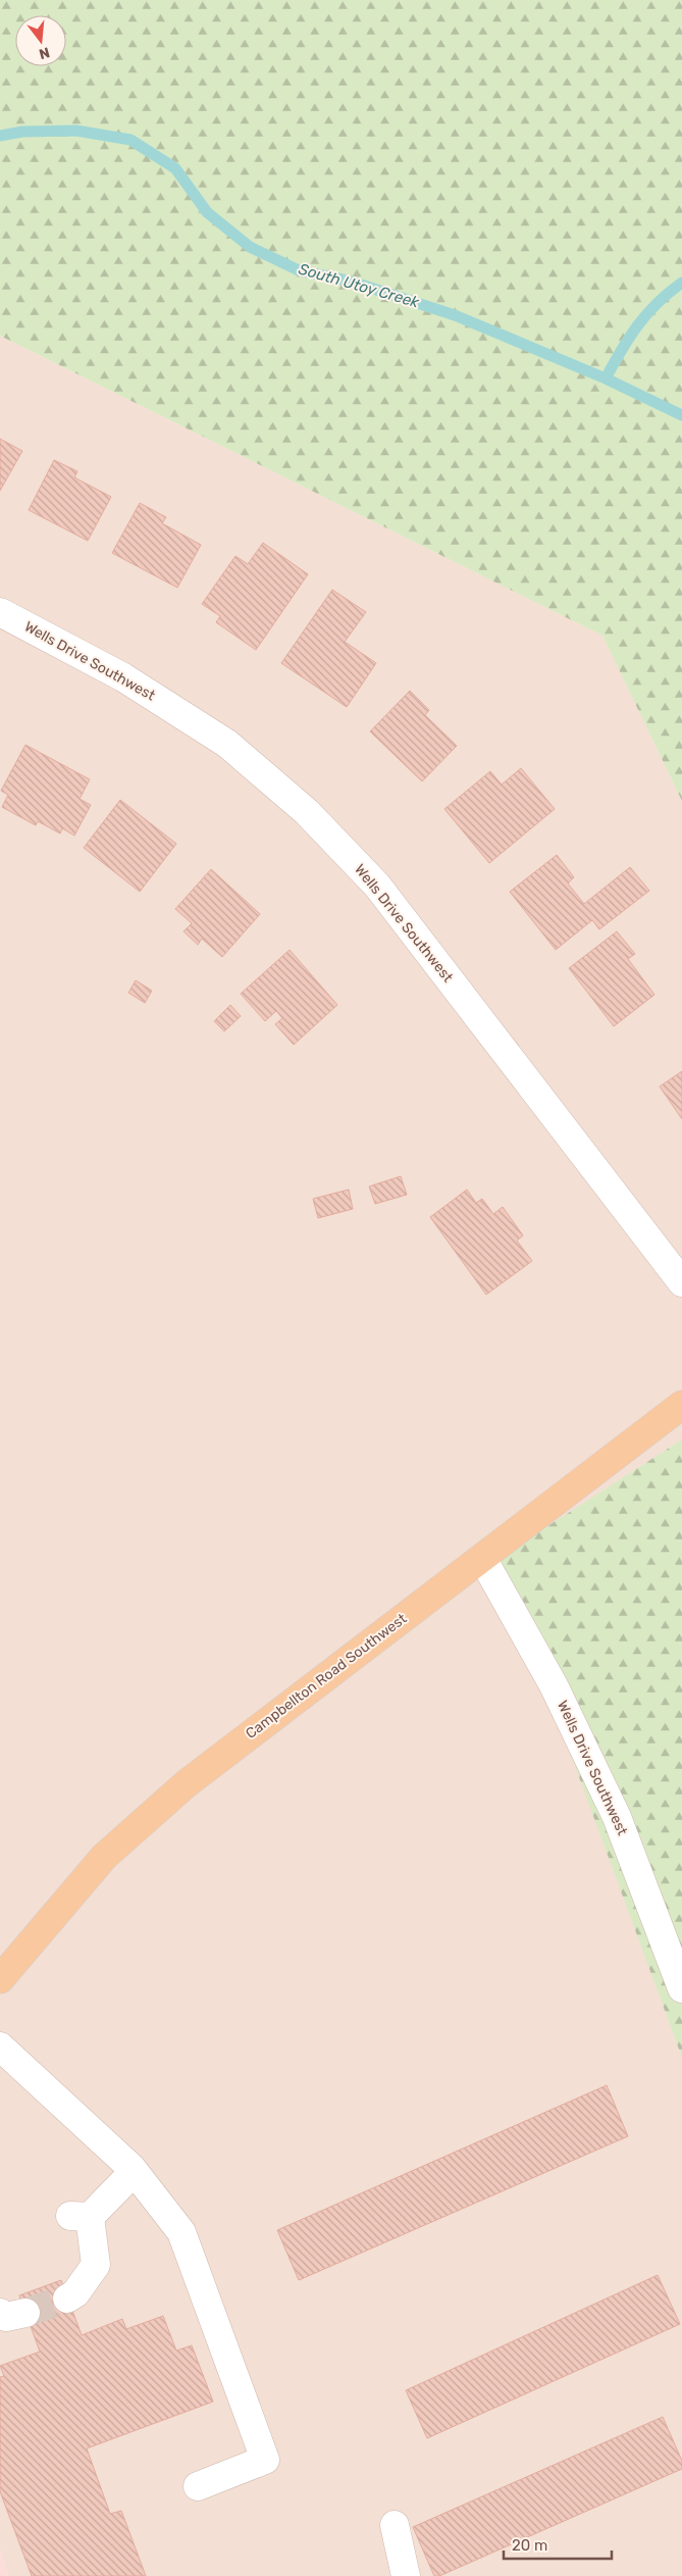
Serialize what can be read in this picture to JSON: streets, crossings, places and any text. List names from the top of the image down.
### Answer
{
  "streets": {
    "main road": ["Campbellton Road Southwest"],
    "street": ["Wells Drive Southwest"]
  },
  "crossings": [
    ["Wells Drive Southwest", "Campbellton Road Southwest"]
  ],
  "water": ["South Utoy Creek"],
  "scale_bar": "20 m",
  "north": "bottom"
}
